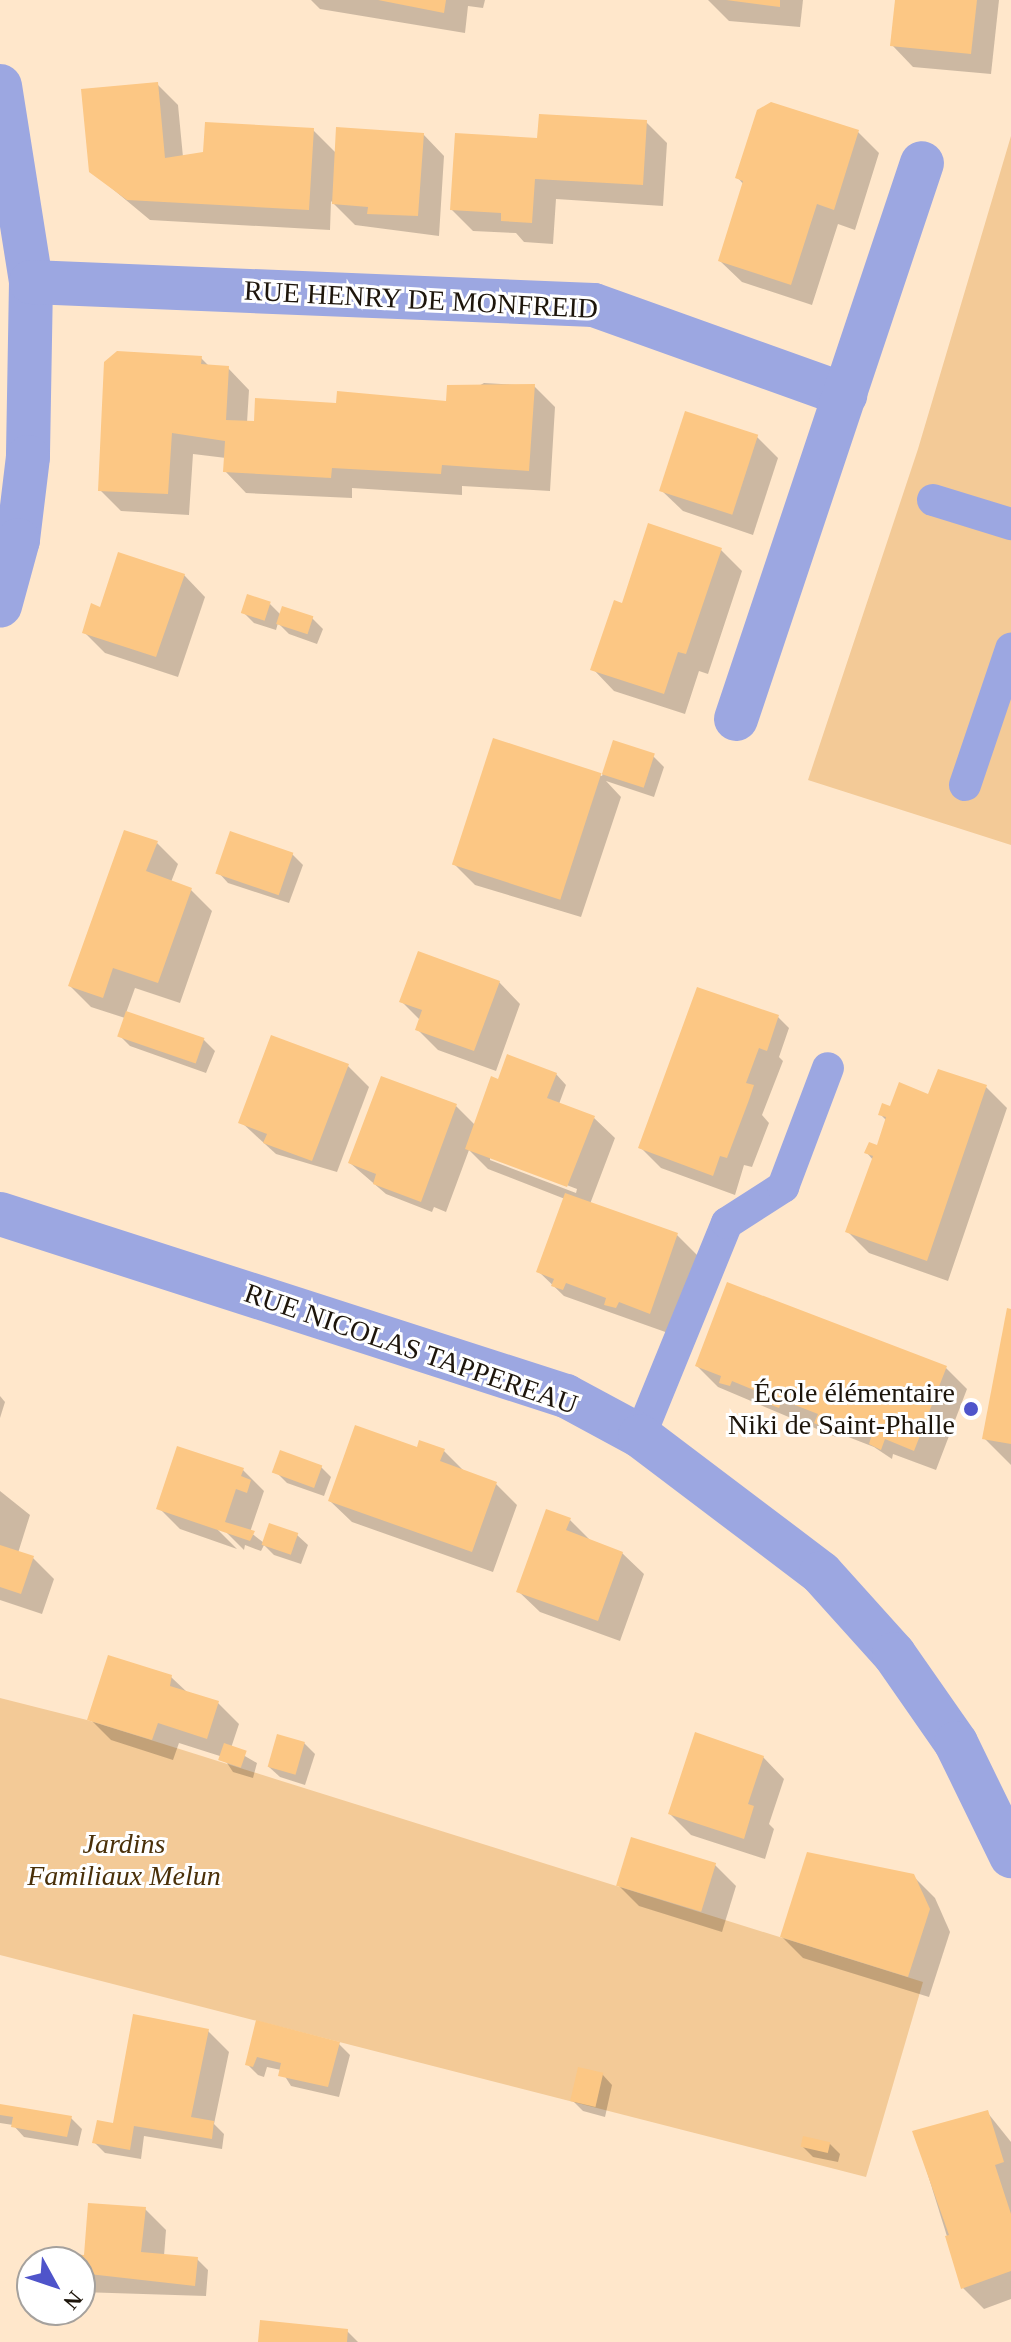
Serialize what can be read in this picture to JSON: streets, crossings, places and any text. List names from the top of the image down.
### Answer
{
  "streets": {
    "street": ["RUE HENRY DE MONFREID", "RUE NICOLAS TAPPEREAU"]
  },
  "parks": ["Jardins Familiaux Melun"],
  "places": ["École élémentaire Niki de Saint-Phalle"],
  "north": "bottom right"
}
